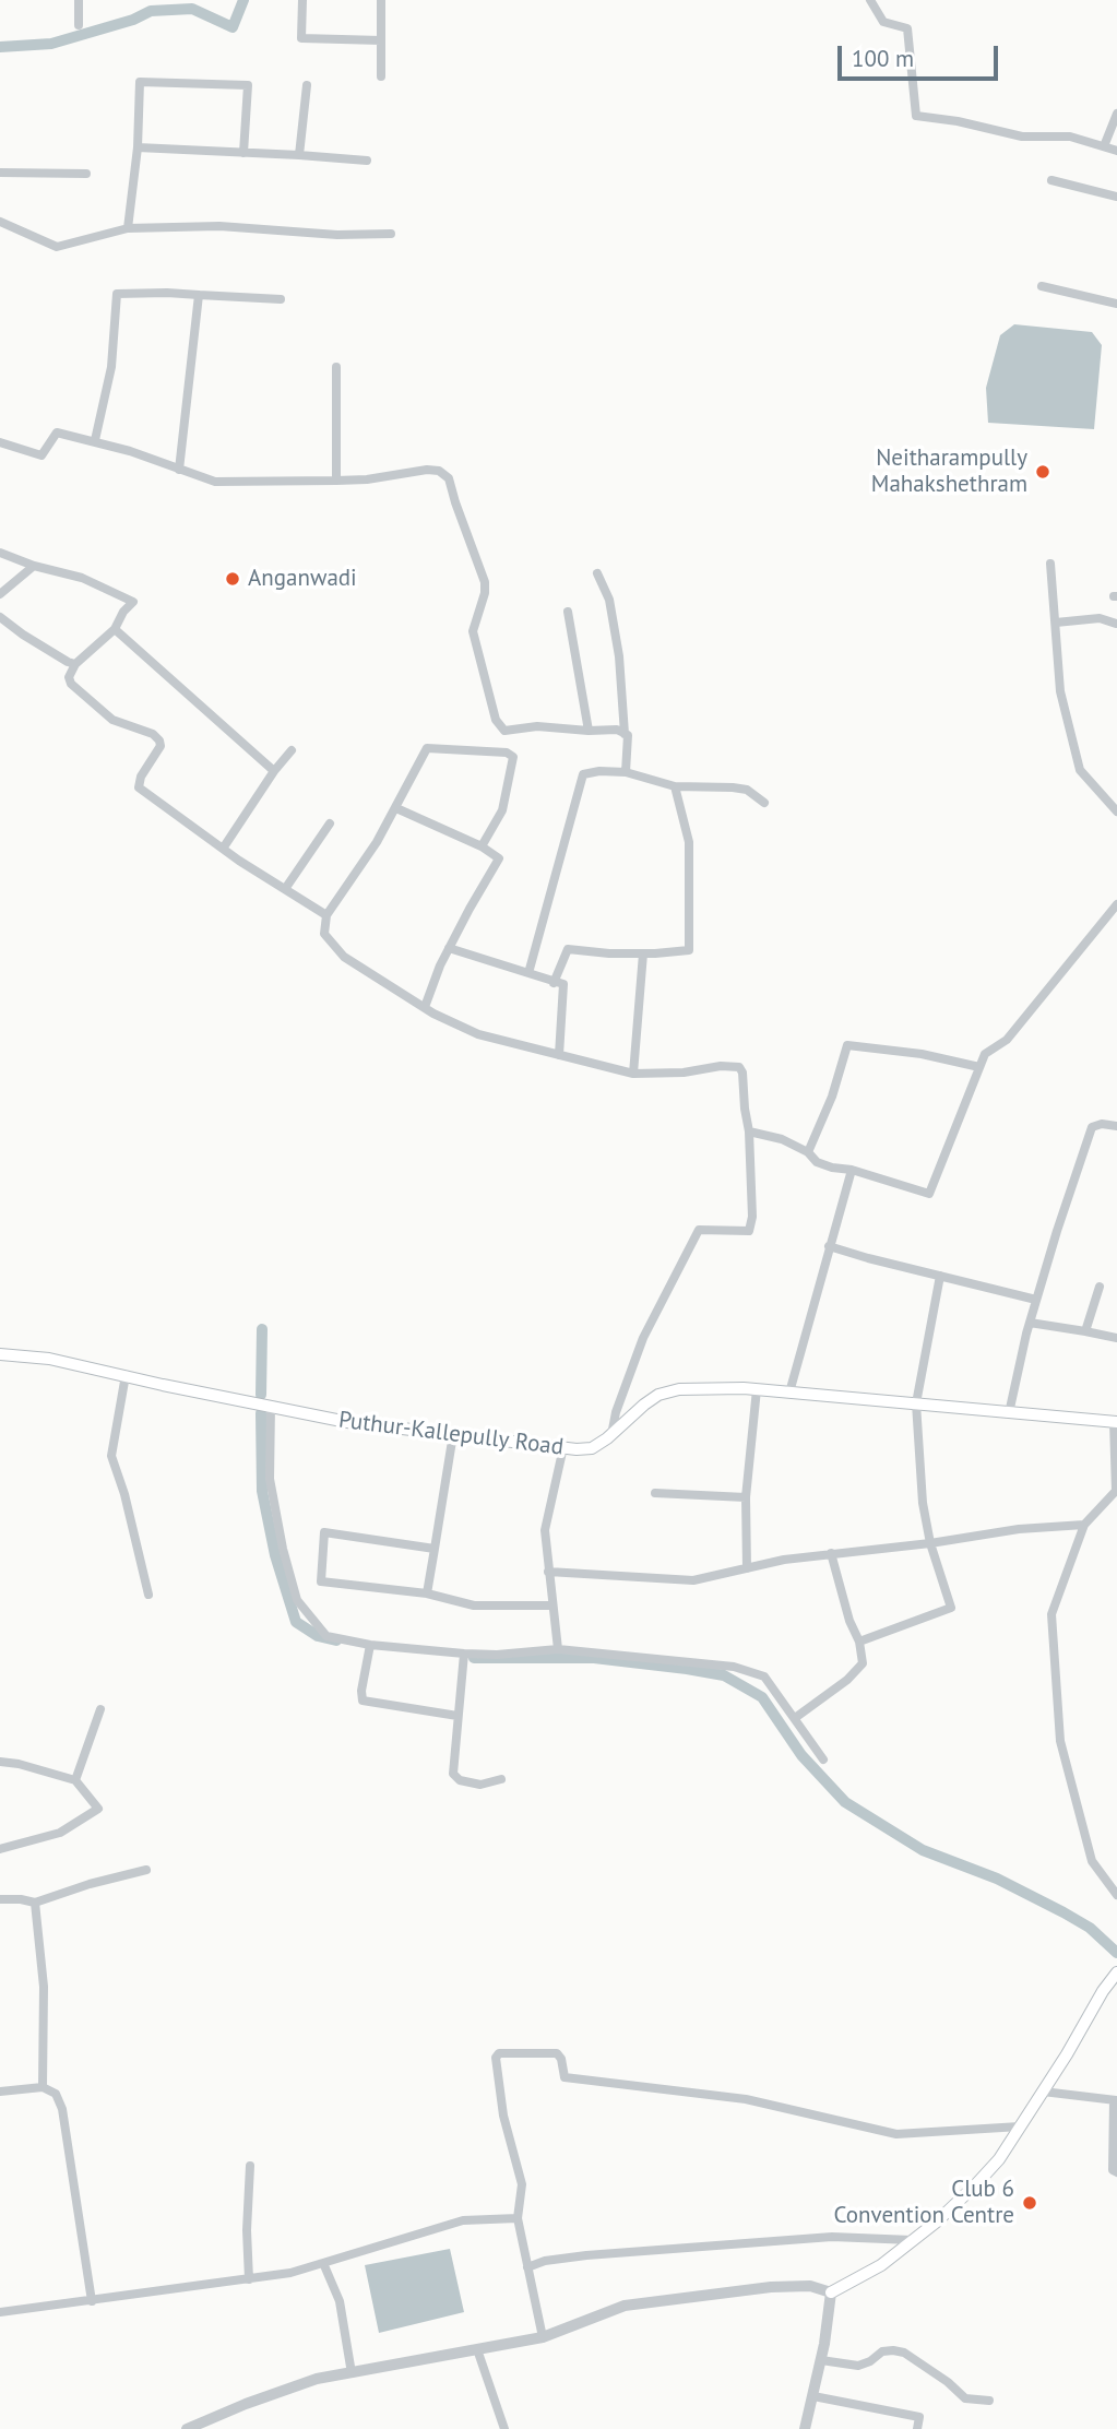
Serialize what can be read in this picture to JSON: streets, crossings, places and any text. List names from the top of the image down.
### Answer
{
  "streets": {
    "main road": ["Puthur-Kallepully Road"]
  },
  "places": ["Neitharampully Mahakshethram", "Anganwadi", "Club 6 Convention Centre"],
  "scale_bar": "100 m"
}
